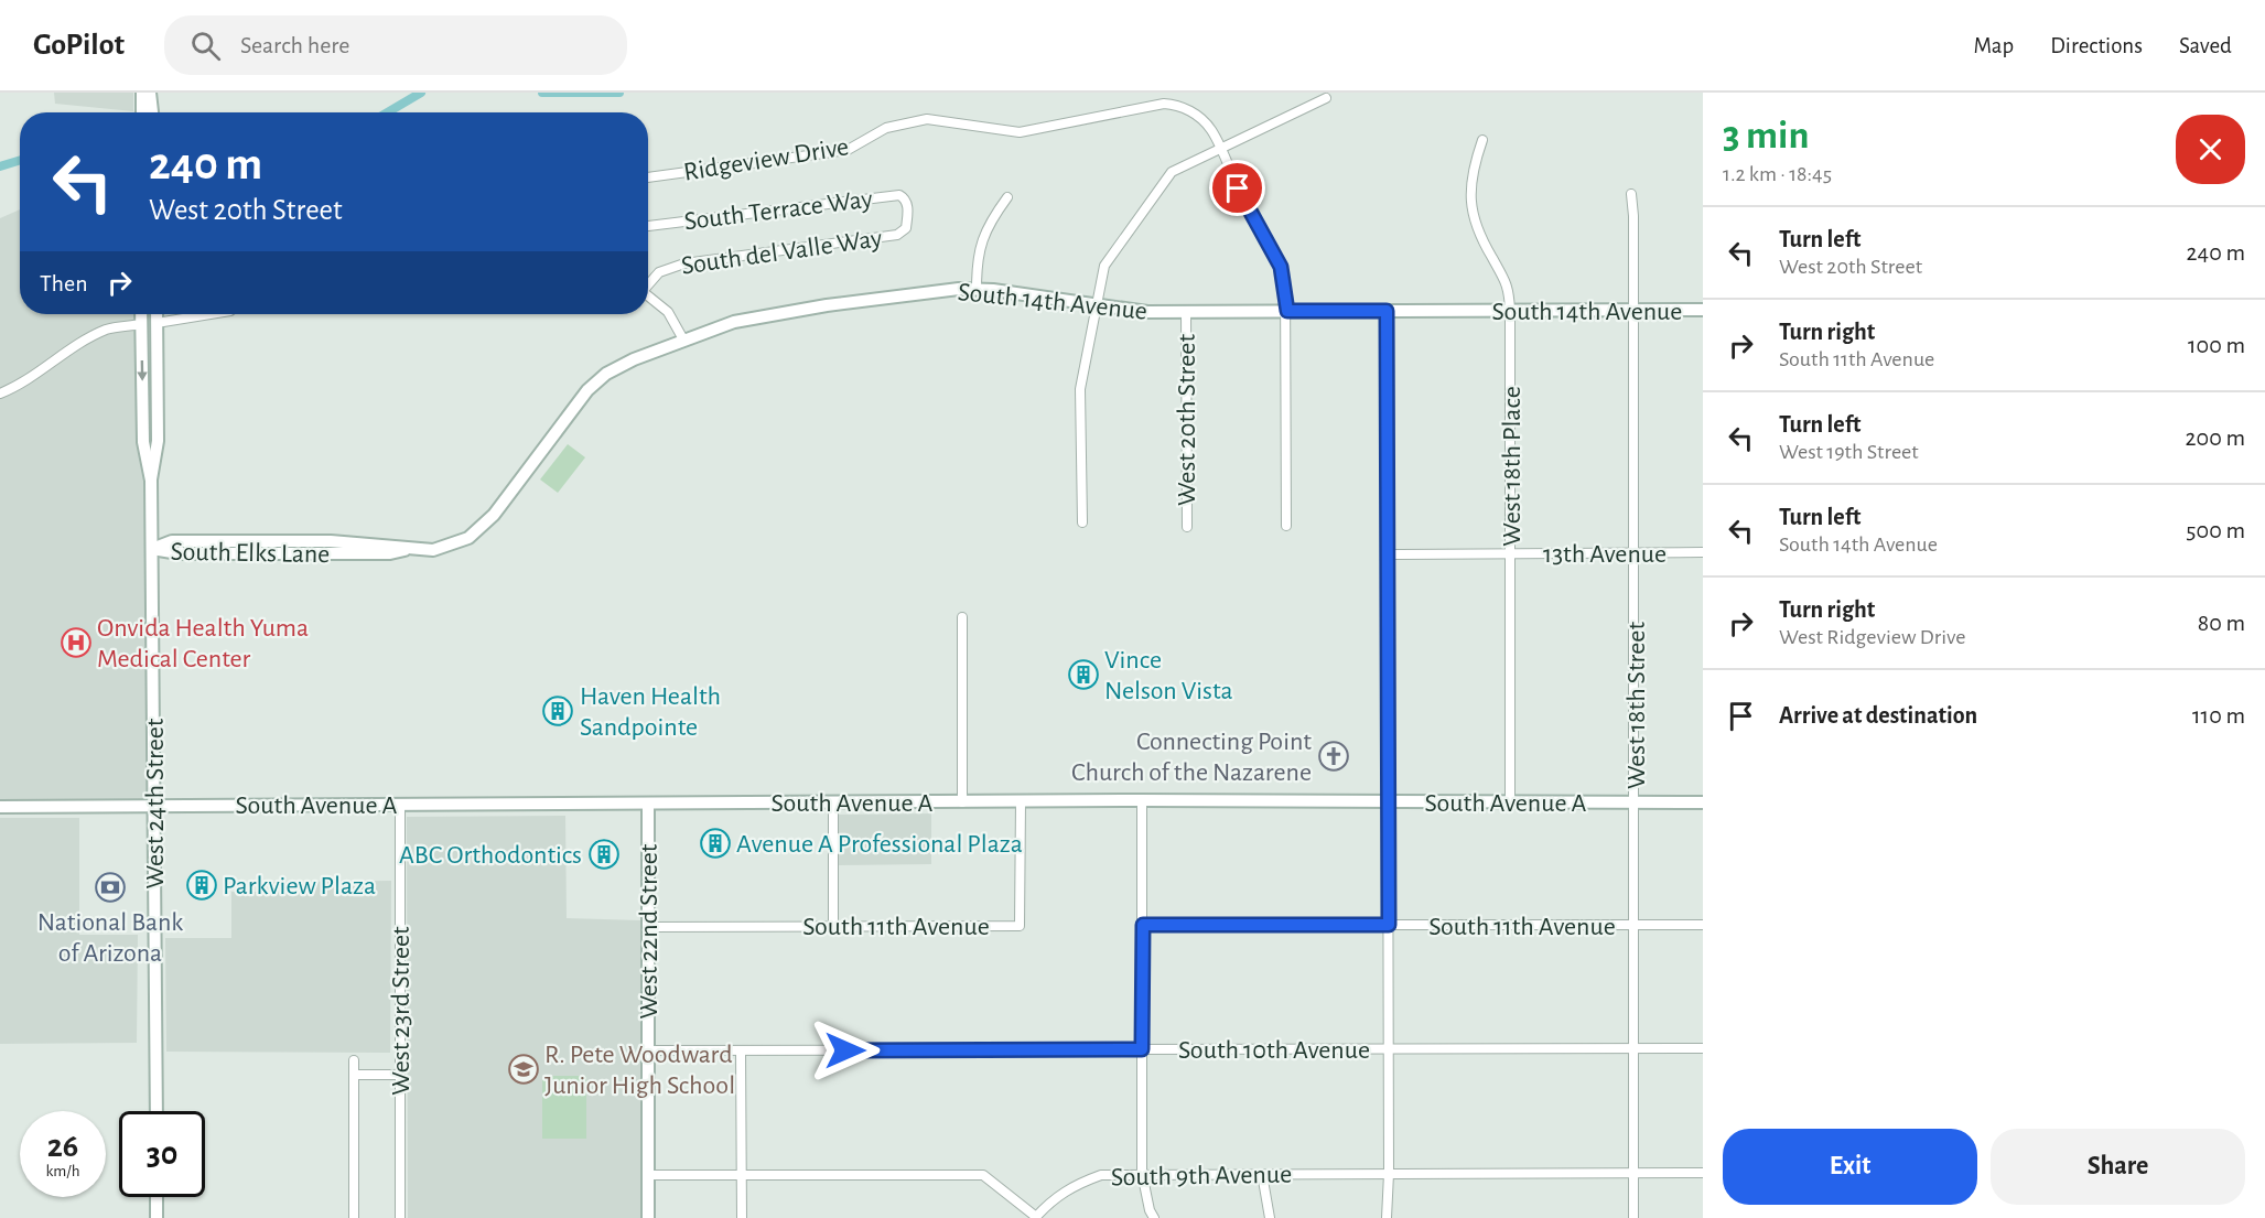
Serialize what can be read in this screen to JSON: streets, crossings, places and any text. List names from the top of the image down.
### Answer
{
  "streets": {
    "main road": [
      "South 14th Avenue",
      "South Elks Lane",
      "South Avenue A",
      "West 24th Street",
      "West 22nd Street"
    ],
    "street": [
      "Ridgeview Drive",
      "South Terrace Way",
      "South del Valle Way",
      "West 20th Street",
      "West 18th Place",
      "13th Avenue",
      "West 18th Street",
      "South 11th Avenue",
      "West 23rd Street",
      "South 10th Avenue",
      "South 9th Avenue"
    ]
  },
  "crossings": [
    ["Ridgeview Drive", "South 14th Avenue"],
    ["South Terrace Way", "South del Valle Way"],
    ["South 14th Avenue", "West 20th Street"],
    ["South 14th Avenue", "West 18th Place"],
    ["South 14th Avenue", "South Elks Lane"],
    ["South 14th Avenue", "West 18th Street"],
    ["West 18th Place", "13th Avenue"],
    ["West 18th Place", "South Avenue A"],
    ["South Elks Lane", "West 24th Street"],
    ["13th Avenue", "West 18th Street"],
    ["West 18th Street", "South Avenue A"],
    ["West 18th Street", "South 11th Avenue"],
    ["West 18th Street", "South 10th Avenue"],
    ["West 18th Street", "South 9th Avenue"],
    ["South Avenue A", "West 24th Street"],
    ["South Avenue A", "South 11th Avenue"],
    ["South Avenue A", "West 22nd Street"],
    ["South Avenue A", "West 23rd Street"],
    ["South 11th Avenue", "West 22nd Street"],
    ["West 22nd Street", "South 10th Avenue"],
    ["West 22nd Street", "South 9th Avenue"]
  ],
  "places": {
    "hospital": ["Onvida Health Yuma Medical Center"],
    "building": [
      "Vince Nelson Vista",
      "Haven Health Sandpointe",
      "Avenue A Professional Plaza",
      "ABC Orthodontics",
      "Parkview Plaza"
    ],
    "church": ["Connecting Point Church of the Nazarene"],
    "bank": ["National Bank of Arizona"],
    "school or university": ["R. Pete Woodward Junior High School"]
  },
  "page": {
    "header": "GoPilot",
    "search": "Search here",
    "nav": ["Map", "Directions", "Saved"],
    "heading": ["3 min", "1.2 km · 18:45"],
    "turn": ["240 m", "West 20th Street"],
    "list": [
      {
        "name": "Turn left",
        "note": "West 20th Street",
        "value": "240 m"
      },
      {
        "name": "Turn right",
        "note": "South 11th Avenue",
        "value": "100 m"
      },
      {
        "name": "Turn left",
        "note": "West 19th Street",
        "value": "200 m"
      },
      {
        "name": "Turn left",
        "note": "South 14th Avenue",
        "value": "500 m"
      },
      {
        "name": "Turn right",
        "note": "West Ridgeview Drive",
        "value": "80 m"
      },
      {
        "name": "Arrive at destination",
        "value": "110 m"
      }
    ],
    "then": "Then",
    "speed": "26 km/h",
    "limit": "30",
    "buttons": ["Exit", "Share"]
  }
}
